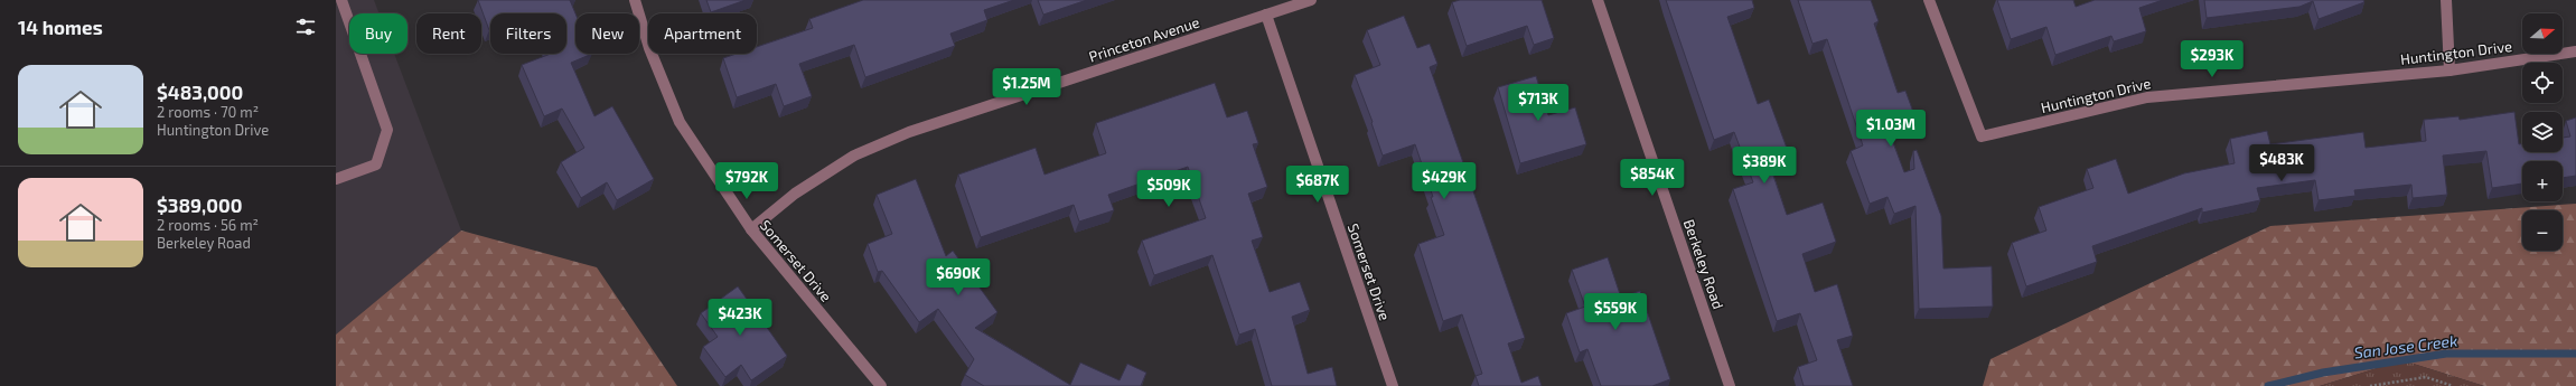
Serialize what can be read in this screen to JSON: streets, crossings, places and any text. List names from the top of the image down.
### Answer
{
  "streets": {
    "street": [
      "Princeton Avenue",
      "Huntington Drive",
      "Somerset Drive",
      "Berkeley Road"
    ]
  },
  "crossings": [
    ["Princeton Avenue", "Somerset Drive"]
  ],
  "water": ["San Jose Creek"],
  "north": "right",
  "page": {
    "heading": "14 homes",
    "map_buttons": ["+", "−"],
    "chip": [
      "Buy",
      "Rent",
      "Filters",
      "New",
      "Apartment"
    ],
    "price": [
      "$293K",
      "$1.25M",
      "$713K",
      "$1.03M",
      "$483K",
      "$389K",
      "$854K",
      "$792K",
      "$429K",
      "$687K",
      "$509K",
      "$690K",
      "$559K",
      "$423K"
    ],
    "list": [
      {
        "name": "$483,000",
        "note": "2 rooms · 70 m² · Huntington Drive"
      },
      {
        "name": "$389,000",
        "note": "2 rooms · 56 m² · Berkeley Road"
      }
    ]
  }
}
